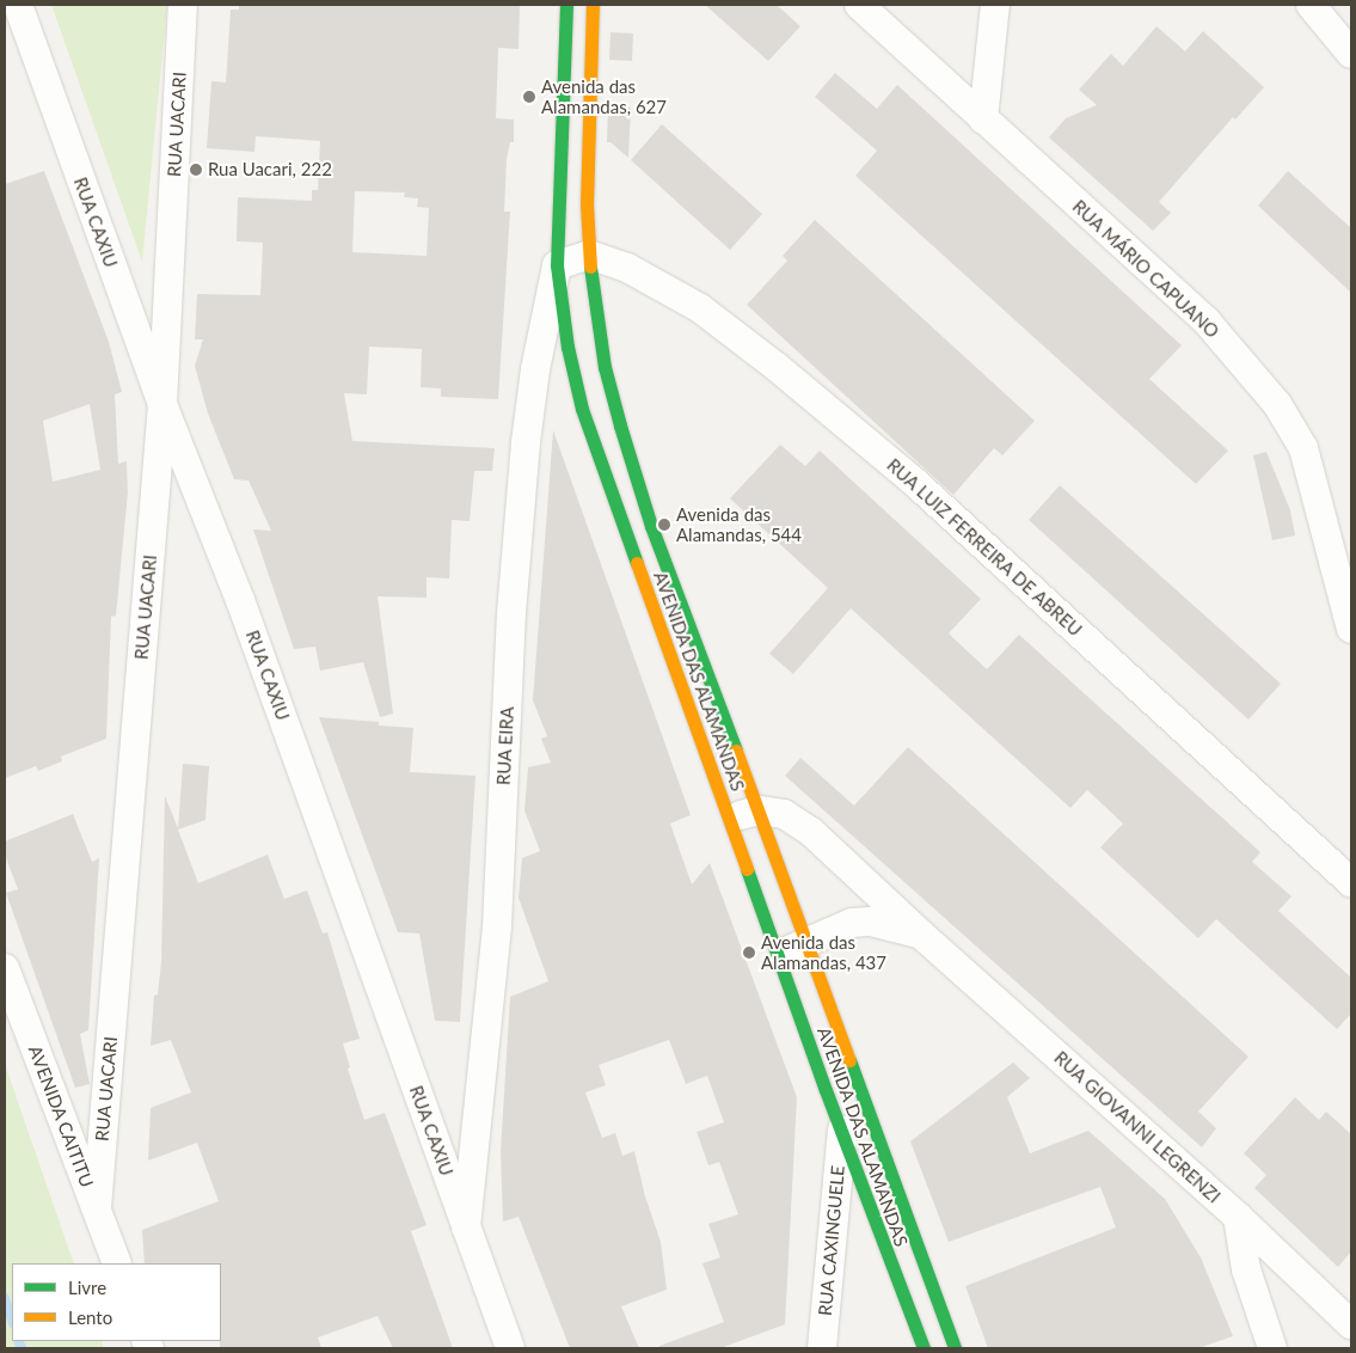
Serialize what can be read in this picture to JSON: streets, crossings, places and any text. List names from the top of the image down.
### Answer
{
  "streets": {
    "street": [
      "RUA UACARI",
      "RUA CAXIU",
      "RUA MÁRIO CAPUANO",
      "RUA LUIZ FERREIRA DE ABREU",
      "AVENIDA DAS ALAMANDAS",
      "RUA EIRA",
      "AVENIDA CAITITU",
      "RUA GIOVANNI LEGRENZI",
      "RUA CAXINGUELE"
    ]
  },
  "crossings": [
    ["RUA UACARI", "RUA CAXIU"],
    ["RUA UACARI", "AVENIDA CAITITU"],
    ["RUA CAXIU", "RUA EIRA"],
    ["RUA LUIZ FERREIRA DE ABREU", "AVENIDA DAS ALAMANDAS"],
    ["AVENIDA DAS ALAMANDAS", "RUA EIRA"],
    ["AVENIDA DAS ALAMANDAS", "RUA GIOVANNI LEGRENZI"],
    ["AVENIDA DAS ALAMANDAS", "RUA CAXINGUELE"]
  ],
  "places": [
    "Avenida das Alamandas, 627",
    "Rua Uacari, 222",
    "Avenida das Alamandas, 544",
    "Avenida das Alamandas, 437"
  ],
  "legend": ["Livre", "Lento"]
}
